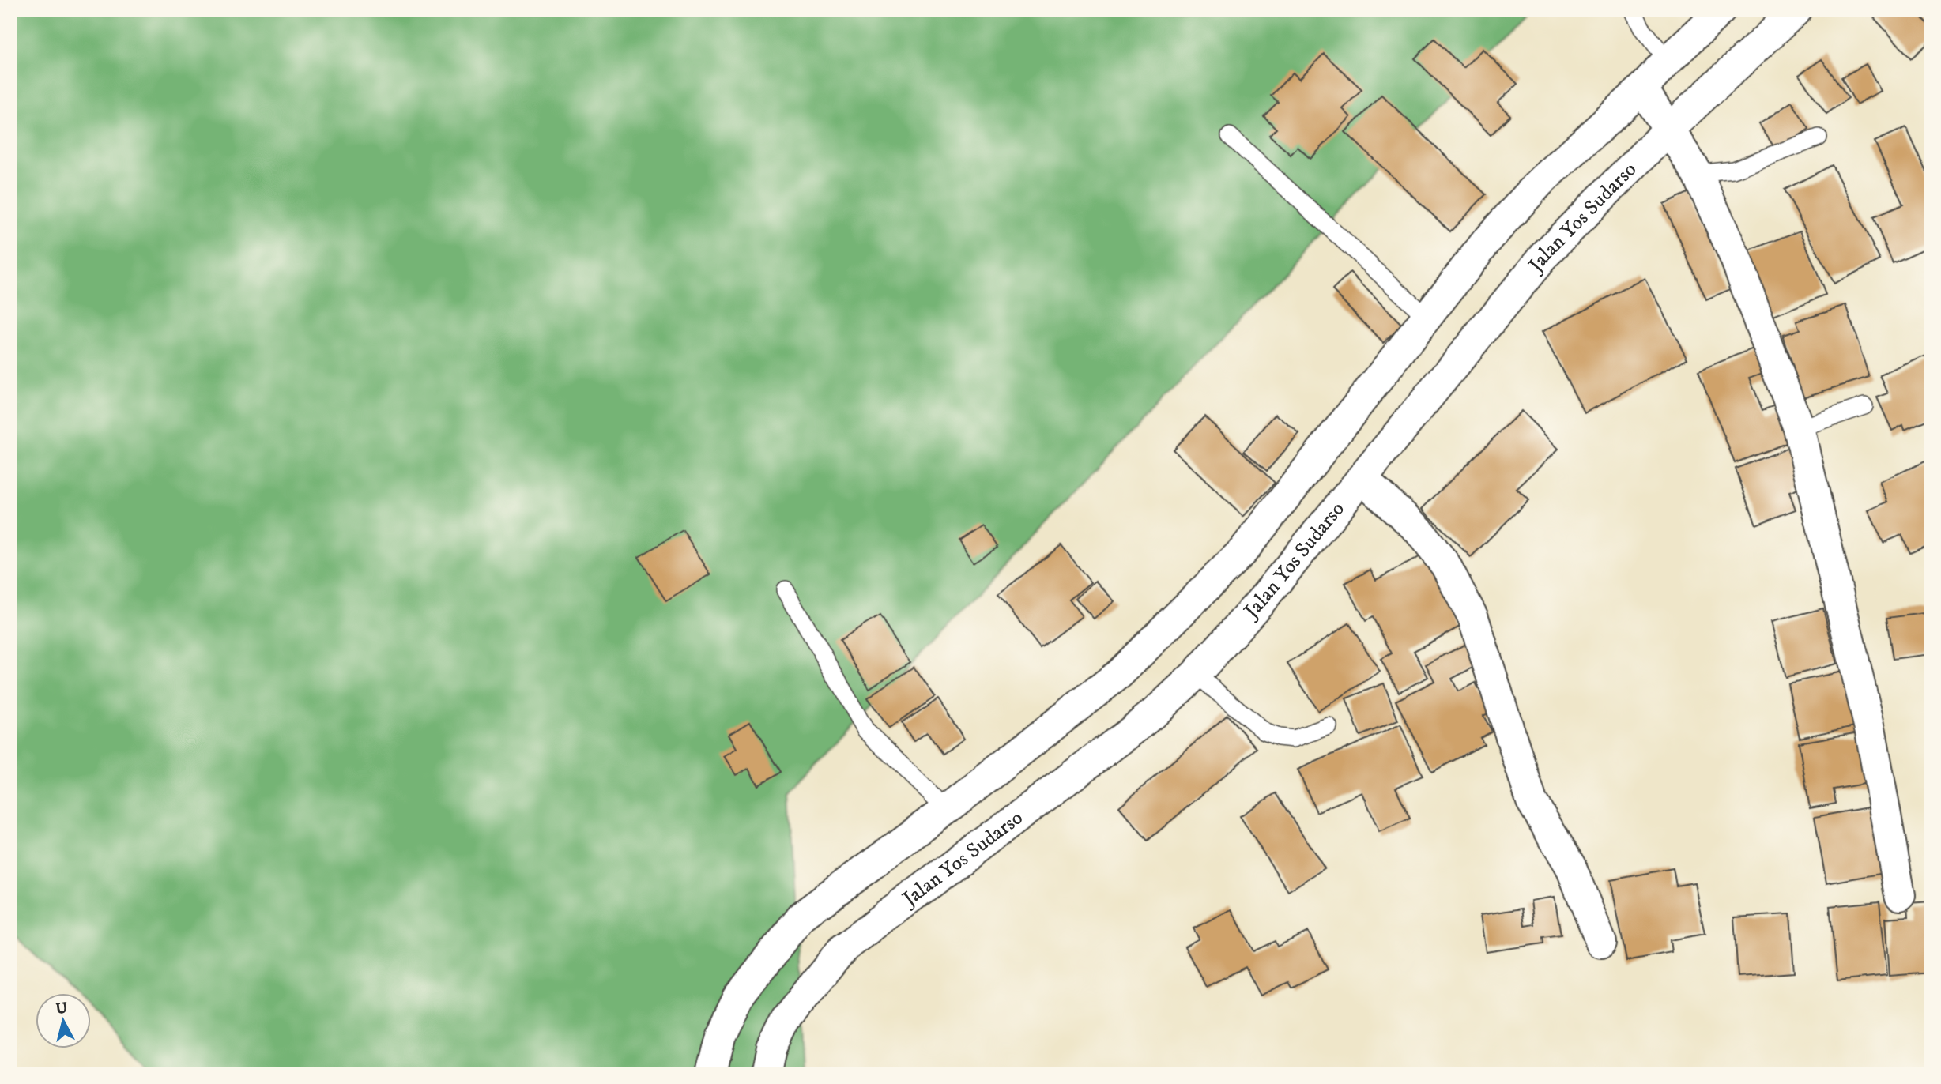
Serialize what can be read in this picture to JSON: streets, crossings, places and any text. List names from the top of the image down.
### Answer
{
  "streets": {
    "main road": ["Jalan Yos Sudarso"]
  },
  "north": "top"
}
